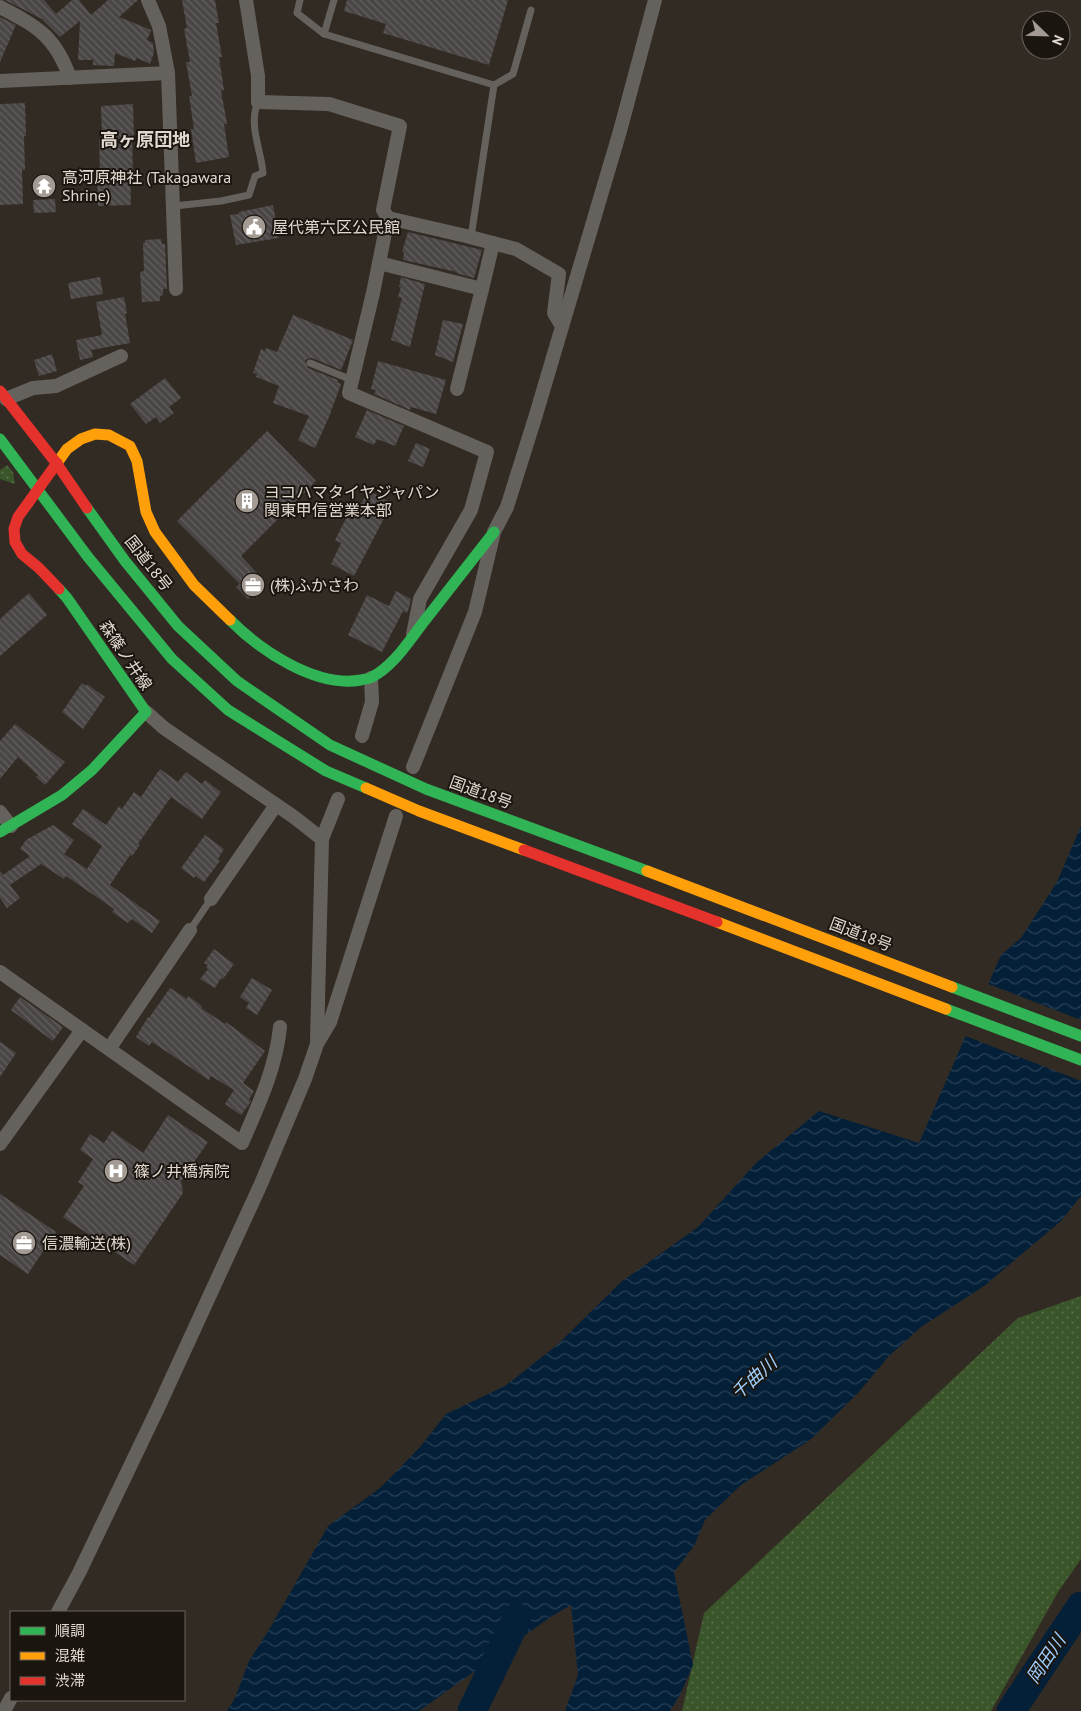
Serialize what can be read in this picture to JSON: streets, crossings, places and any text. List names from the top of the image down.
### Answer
{
  "streets": {
    "main road": ["国道18号", "森篠ノ井線"]
  },
  "crossings": [
    ["国道18号", "森篠ノ井線"]
  ],
  "districts": ["高ヶ原団地"],
  "water": ["千曲川", "岡田川"],
  "places": {
    "temple": ["高河原神社 (Takagawara Shrine)"],
    "public building": ["屋代第六区公民館"],
    "building": ["ヨコハマタイヤジャパン 関東甲信営業本部"],
    "office": ["(株)ふかさわ", "信濃輸送(株)"],
    "hospital": ["篠ノ井橋病院"]
  },
  "legend": ["順調", "混雑", "渋滞"],
  "north": "bottom right"
}
